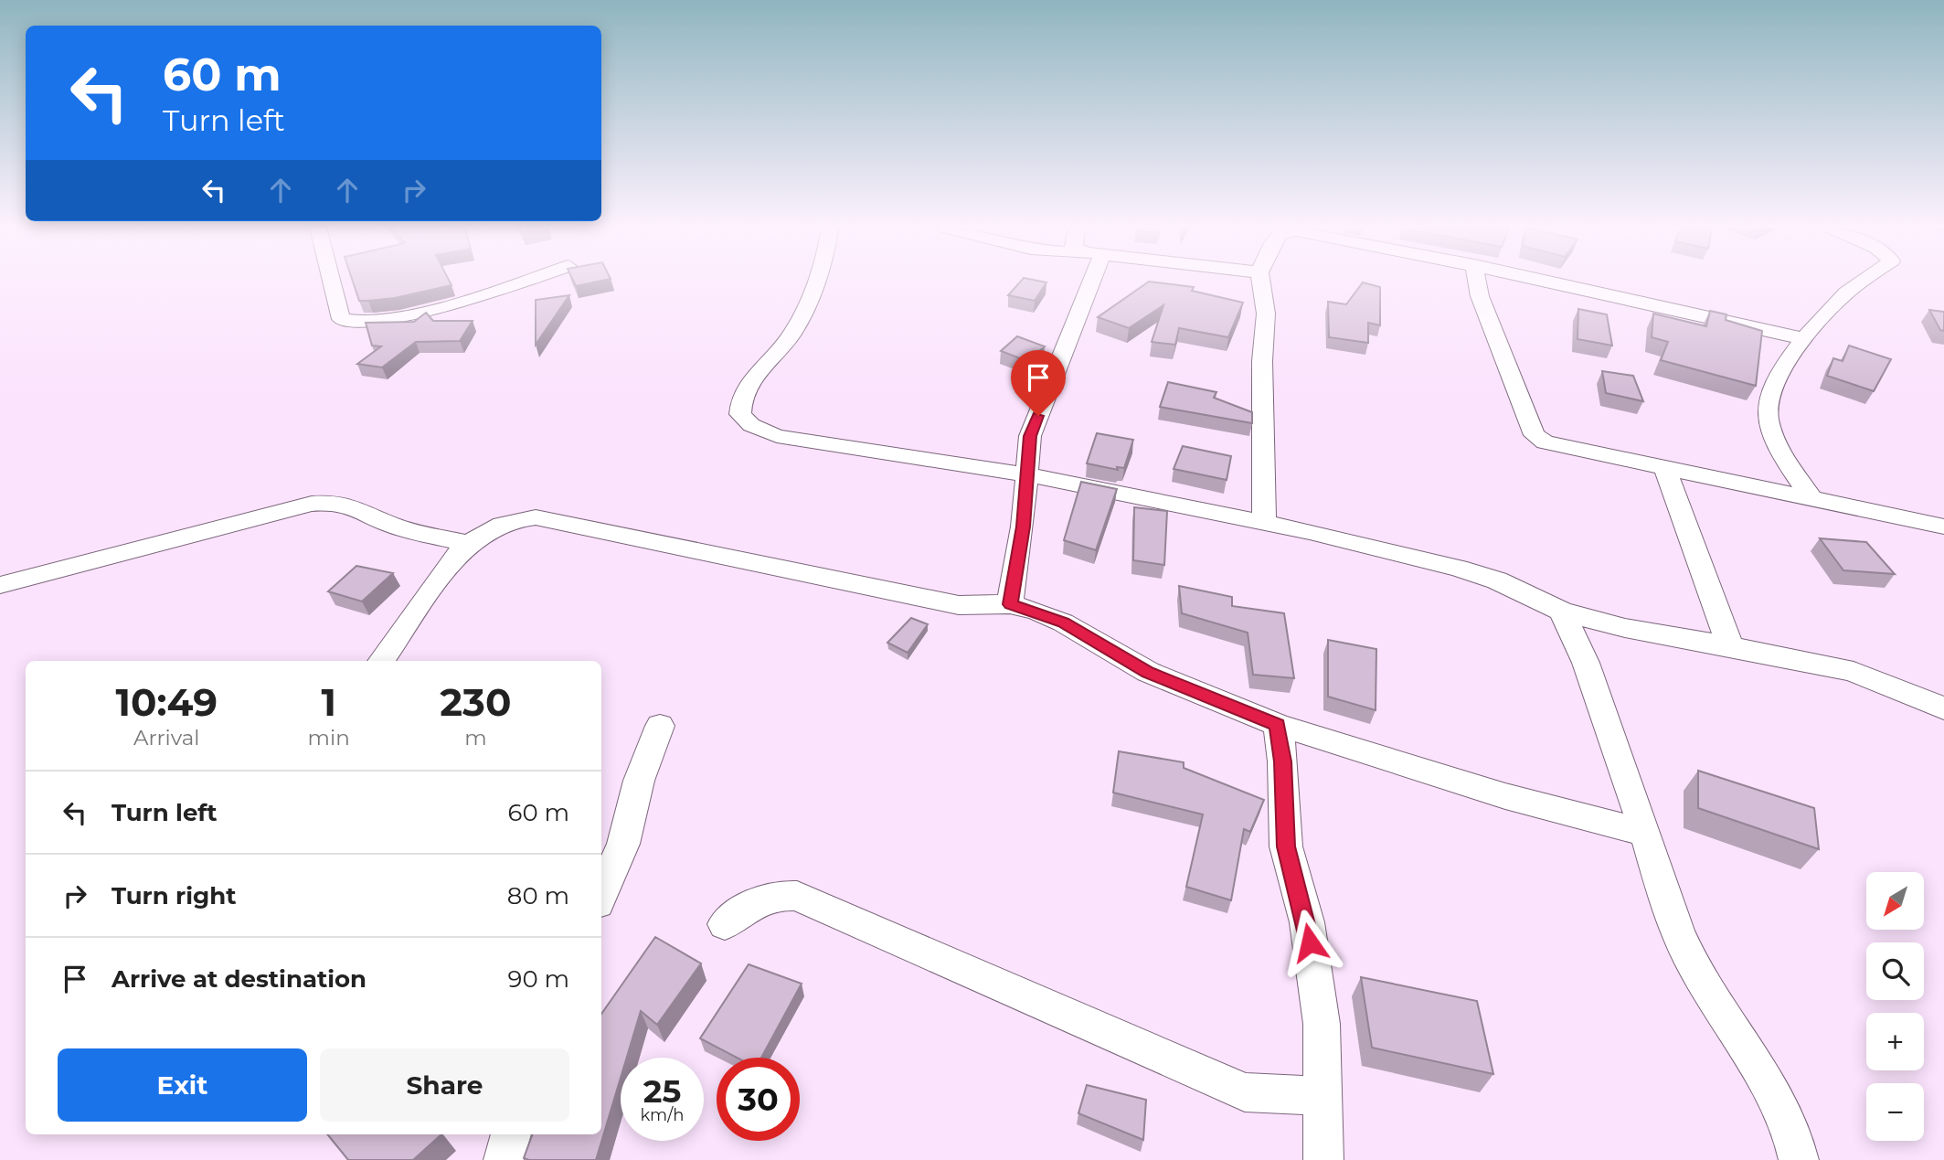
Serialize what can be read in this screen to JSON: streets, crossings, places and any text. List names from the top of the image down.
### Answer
{
  "north": "bottom left",
  "page": {
    "turn": ["60 m", "Turn left"],
    "eta": [
      "10:49",
      "Arrival",
      "1",
      "min",
      "230",
      "m"
    ],
    "list": [
      {
        "name": "Turn left",
        "value": "60 m"
      },
      {
        "name": "Turn right",
        "value": "80 m"
      },
      {
        "name": "Arrive at destination",
        "value": "90 m"
      }
    ],
    "map_buttons": ["+", "−"],
    "buttons": ["Exit", "Share"],
    "speed": "25 km/h",
    "limit": "30"
  }
}
